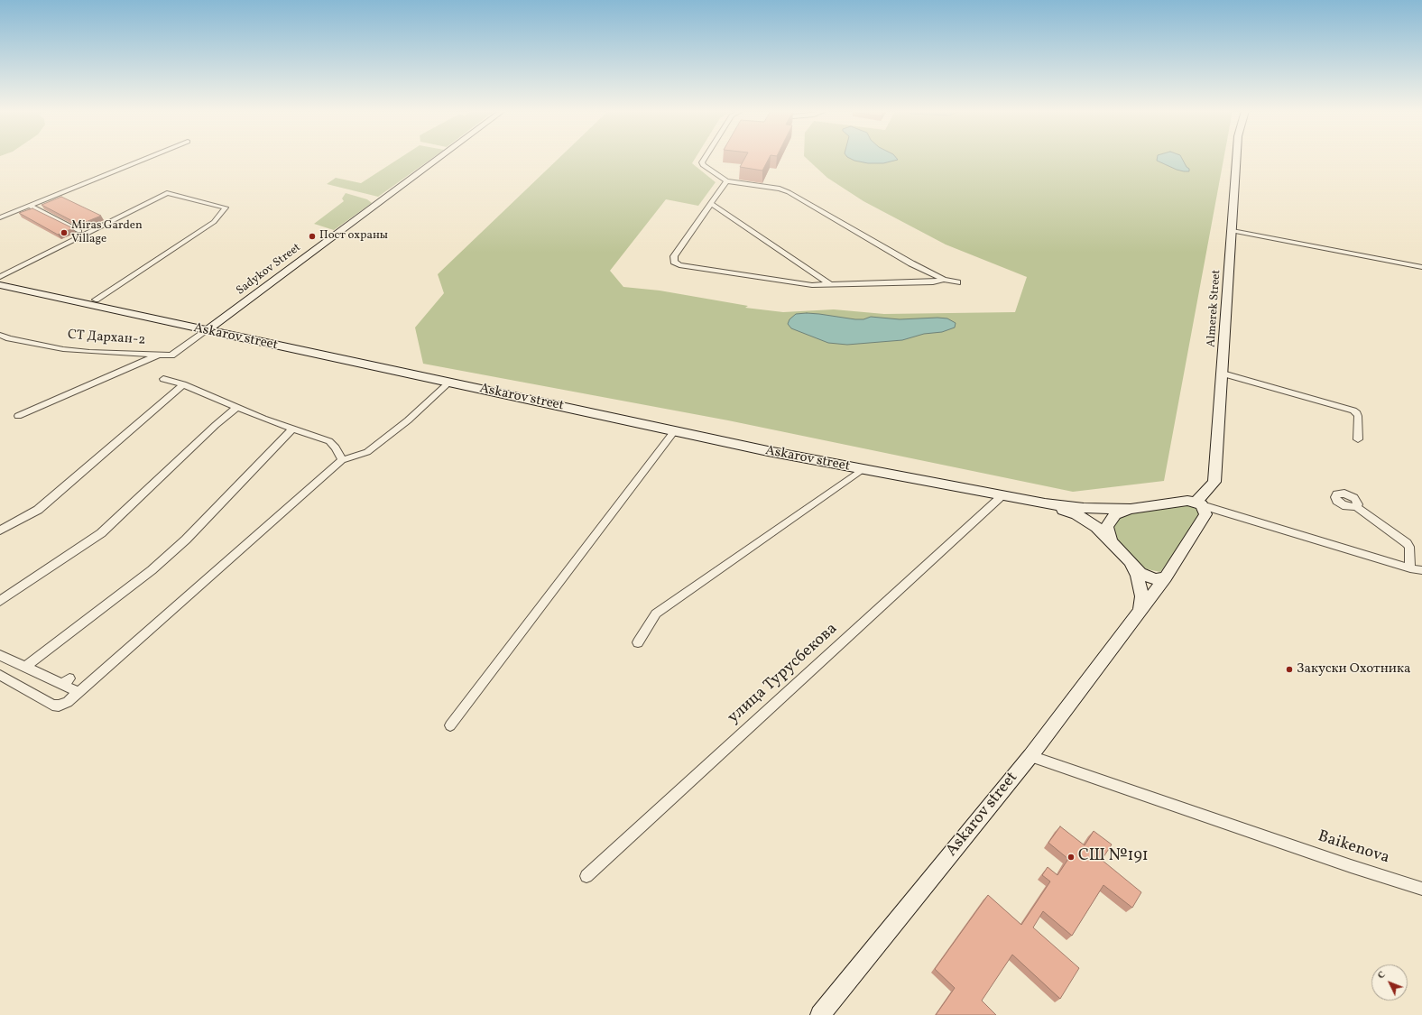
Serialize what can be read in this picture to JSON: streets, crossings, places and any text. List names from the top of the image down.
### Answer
{
  "streets": {
    "street": [
      "Sadykov Street",
      "Almerek Street",
      "Askarov street",
      "СТ Дархан-2",
      "улица Турусбекова",
      "Baikenova"
    ]
  },
  "crossings": [
    ["Sadykov Street", "Askarov street"],
    ["Sadykov Street", "СТ Дархан-2"],
    ["Almerek Street", "Askarov street"],
    ["Askarov street", "СТ Дархан-2"],
    ["Askarov street", "улица Турусбекова"],
    ["Askarov street", "Baikenova"]
  ],
  "places": [
    "Miras Garden Village",
    "Пост охраны",
    "Закуски Охотника",
    "СШ №191"
  ],
  "north": "top left"
}
